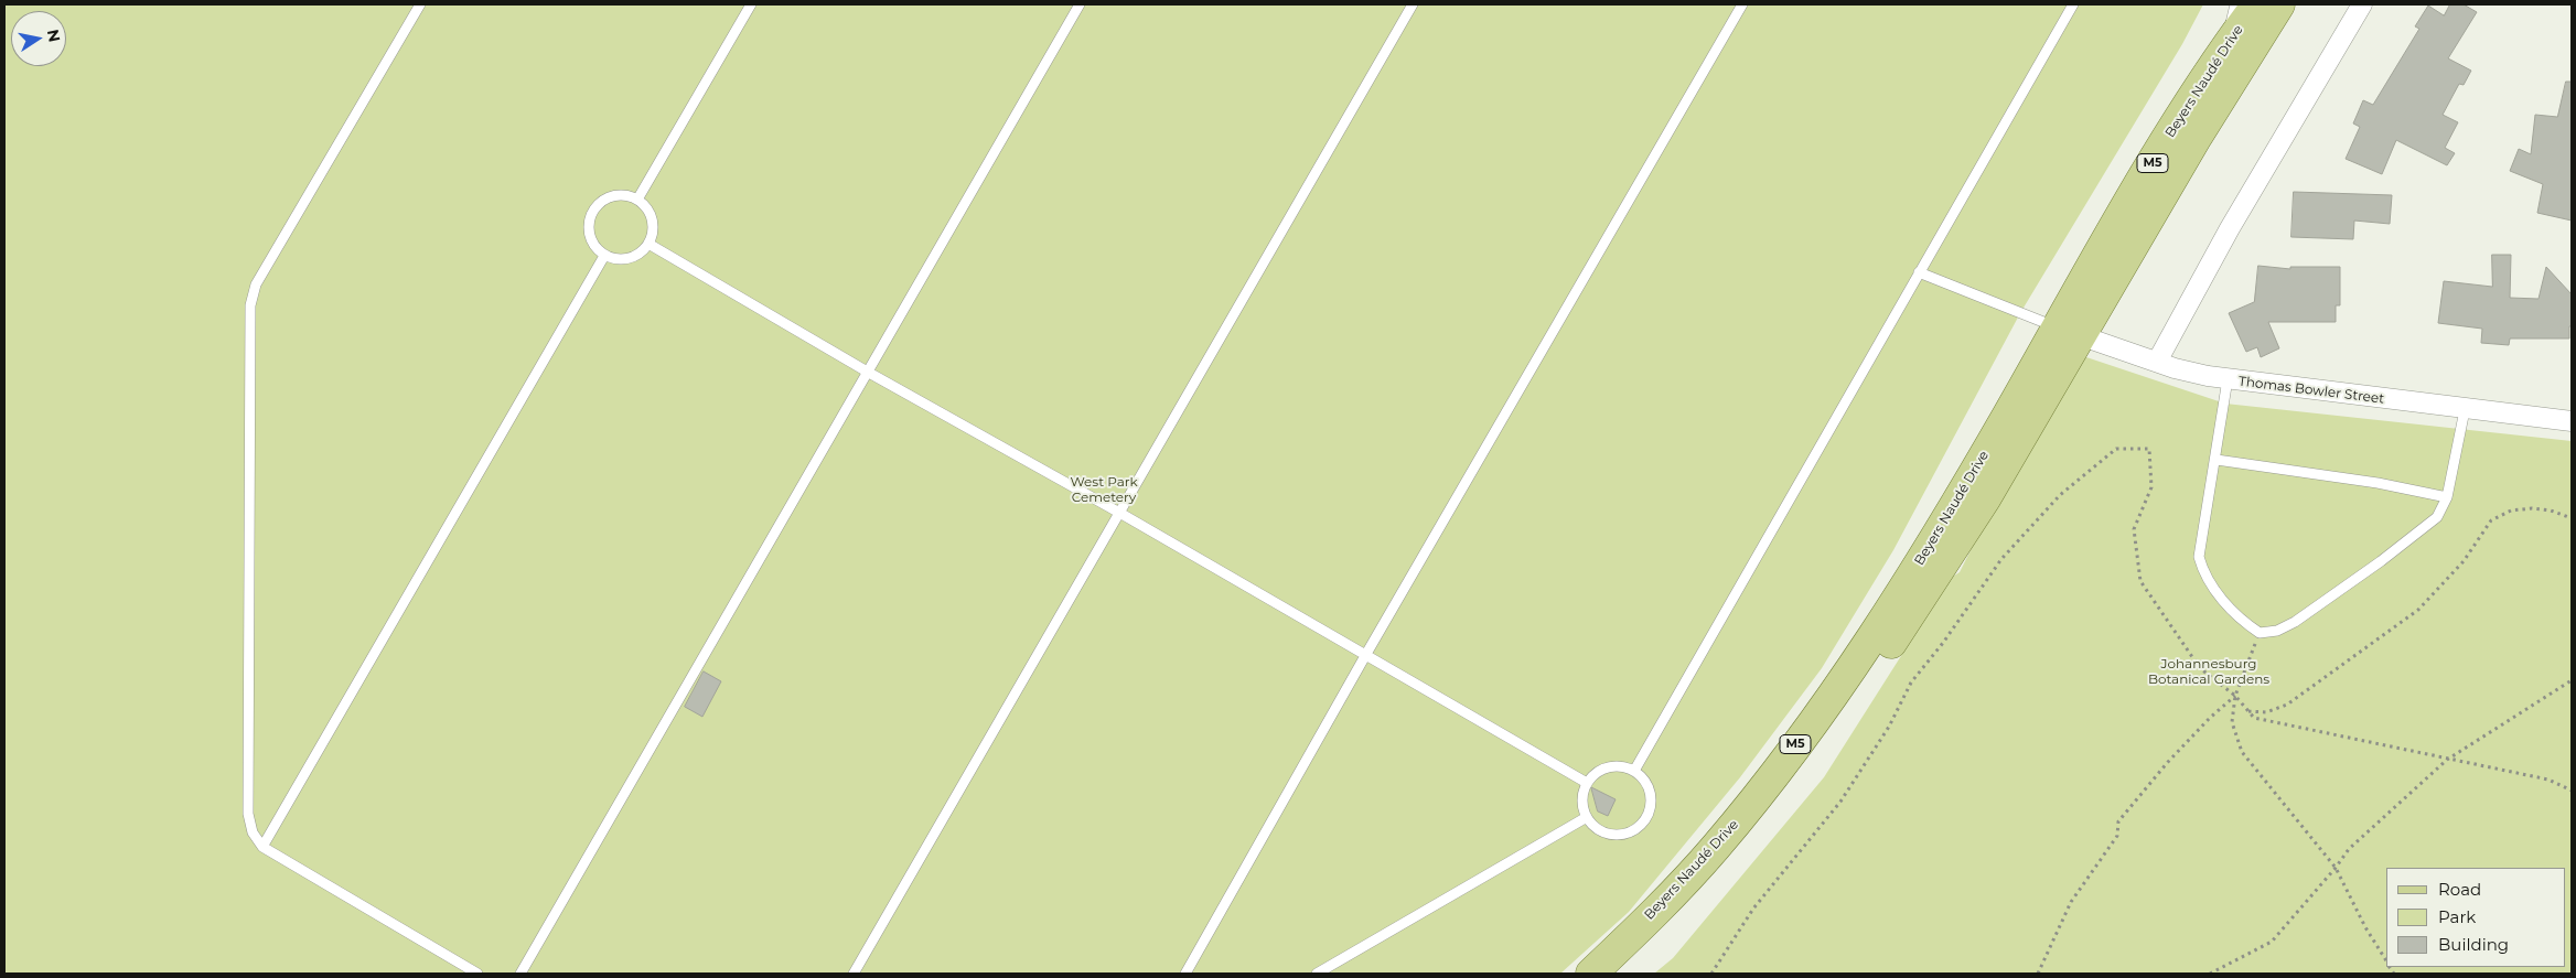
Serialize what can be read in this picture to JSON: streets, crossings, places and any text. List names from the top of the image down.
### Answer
{
  "streets": {
    "main road": ["Beyers Naudé Drive", "M5"],
    "street": ["Thomas Bowler Street"]
  },
  "crossings": [
    ["Beyers Naudé Drive", "Thomas Bowler Street"]
  ],
  "parks": ["West Park Cemetery", "Johannesburg Botanical Gardens"],
  "legend": ["Road", "Park", "Building"],
  "north": "right"
}
